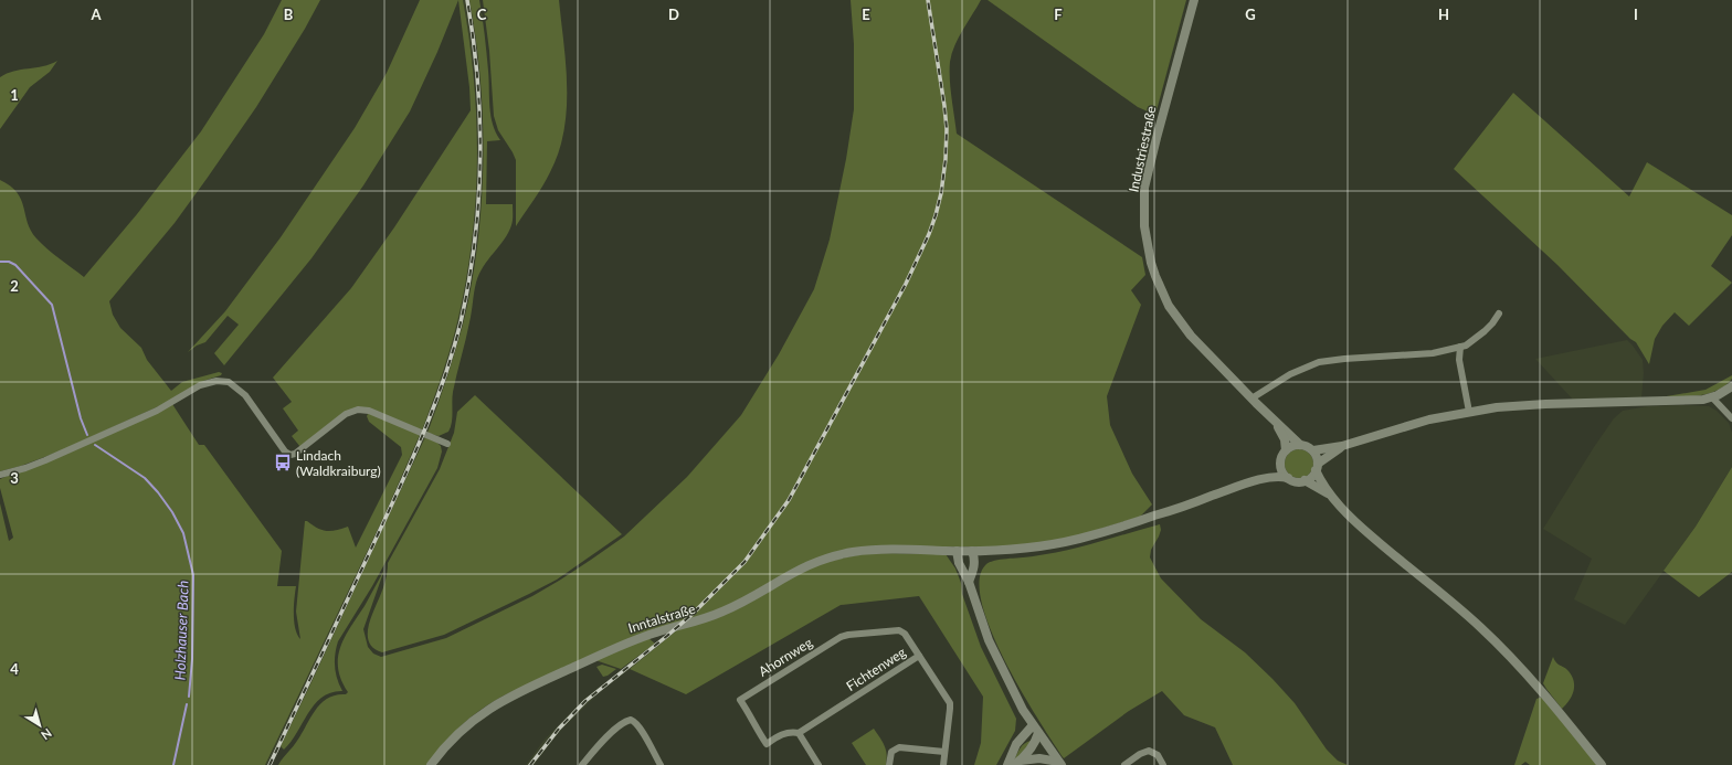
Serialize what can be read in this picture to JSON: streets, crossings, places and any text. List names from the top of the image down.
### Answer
{
  "streets": {
    "main road": ["Industriestraße", "Inntalstraße"],
    "street": ["Ahornweg", "Fichtenweg"]
  },
  "crossings": [
    ["Ahornweg", "Fichtenweg"]
  ],
  "water": ["Holzhauser Bach"],
  "places": {
    "bus stop": ["Lindach (Waldkraiburg)"]
  },
  "north": "bottom right",
  "grid": {
    "columns": [
      "A",
      "B",
      "C",
      "D",
      "E",
      "F",
      "G",
      "H",
      "I"
    ],
    "rows": [
      "1",
      "2",
      "3",
      "4"
    ]
  }
}
